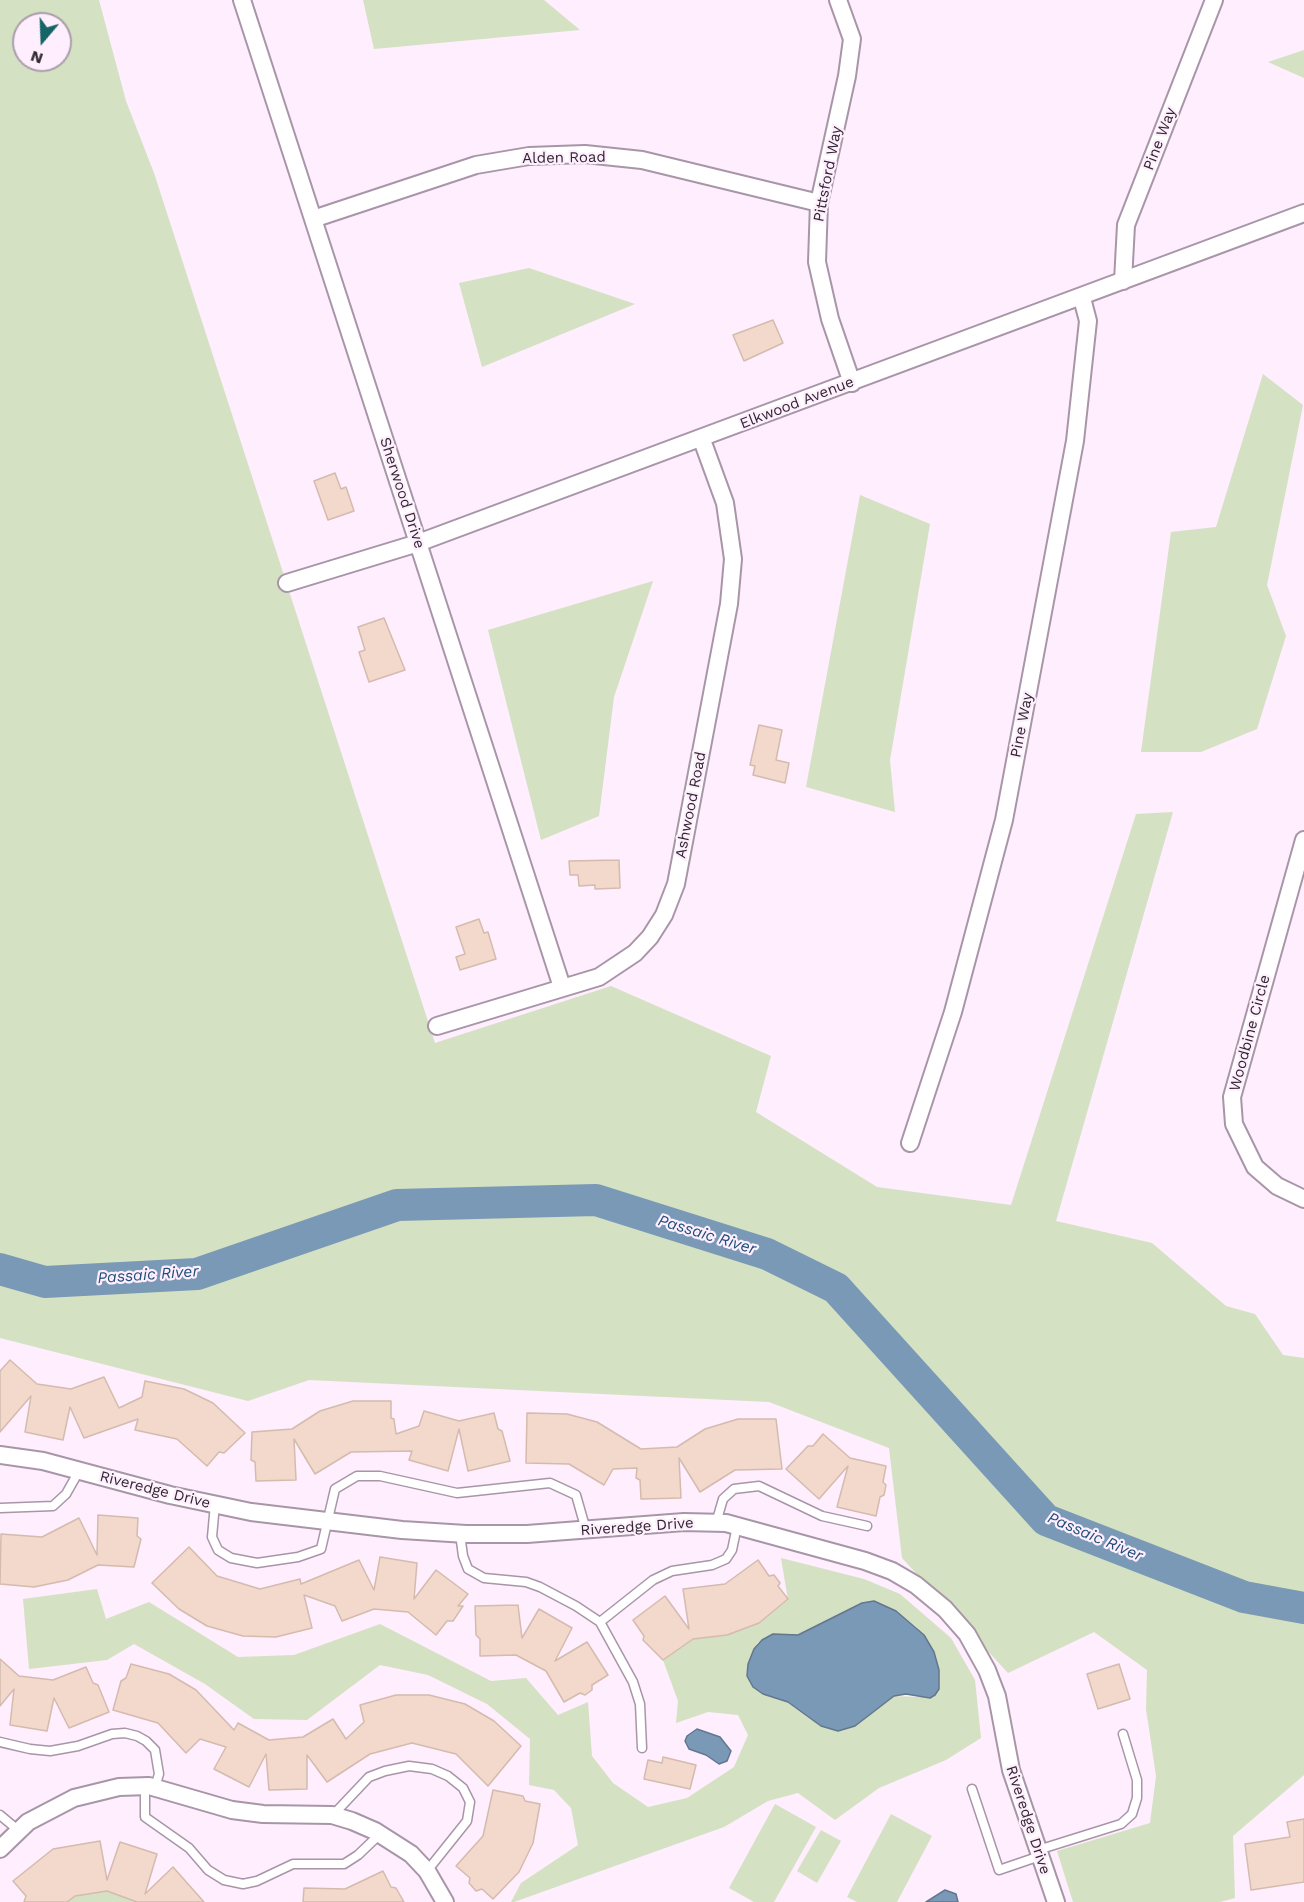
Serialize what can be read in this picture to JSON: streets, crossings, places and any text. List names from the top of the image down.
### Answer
{
  "streets": {
    "street": [
      "Pine Way",
      "Alden Road",
      "Pittsford Way",
      "Elkwood Avenue",
      "Sherwood Drive",
      "Ashwood Road",
      "Woodbine Circle",
      "Riveredge Drive"
    ]
  },
  "crossings": [
    ["Pine Way", "Elkwood Avenue"],
    ["Alden Road", "Pittsford Way"],
    ["Alden Road", "Sherwood Drive"],
    ["Pittsford Way", "Elkwood Avenue"],
    ["Elkwood Avenue", "Sherwood Drive"],
    ["Elkwood Avenue", "Ashwood Road"],
    ["Sherwood Drive", "Ashwood Road"]
  ],
  "water": ["Passaic River"],
  "north": "bottom"
}
